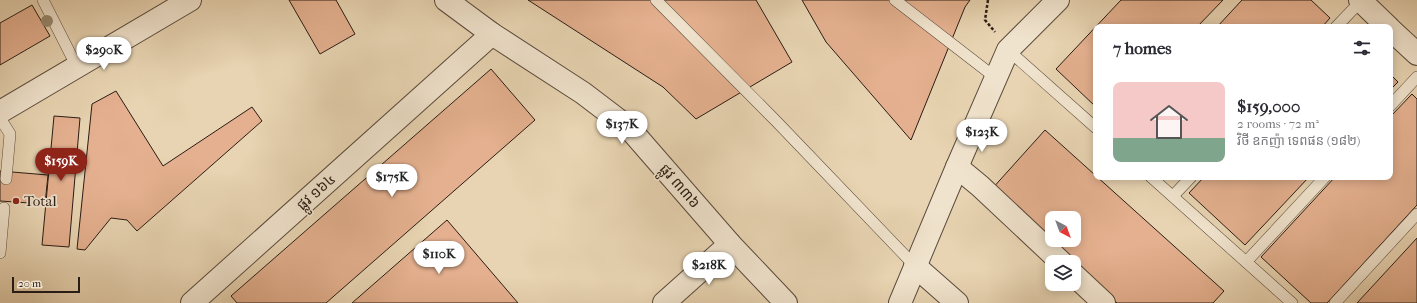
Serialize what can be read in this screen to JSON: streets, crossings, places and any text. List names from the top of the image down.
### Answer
{
  "streets": {
    "street": ["ផ្លូវ ៣៣៦", "ផ្លូវ ១៦៤"]
  },
  "crossings": [
    ["ផ្លូវ ៣៣៦", "ផ្លូវ ១៦៤"]
  ],
  "places": ["Total"],
  "scale_bar": "20 m",
  "north": "bottom right",
  "page": {
    "heading": "7 homes",
    "price": [
      "$290K",
      "$137K",
      "$123K",
      "$159K",
      "$175K",
      "$110K",
      "$218K"
    ],
    "list": [
      {
        "name": "$159,000",
        "note": "2 rooms · 72 m² · វិថី ឧកញ៉ា ទេពផន (១៨២)"
      }
    ],
    "scale": "20 m"
  }
}
